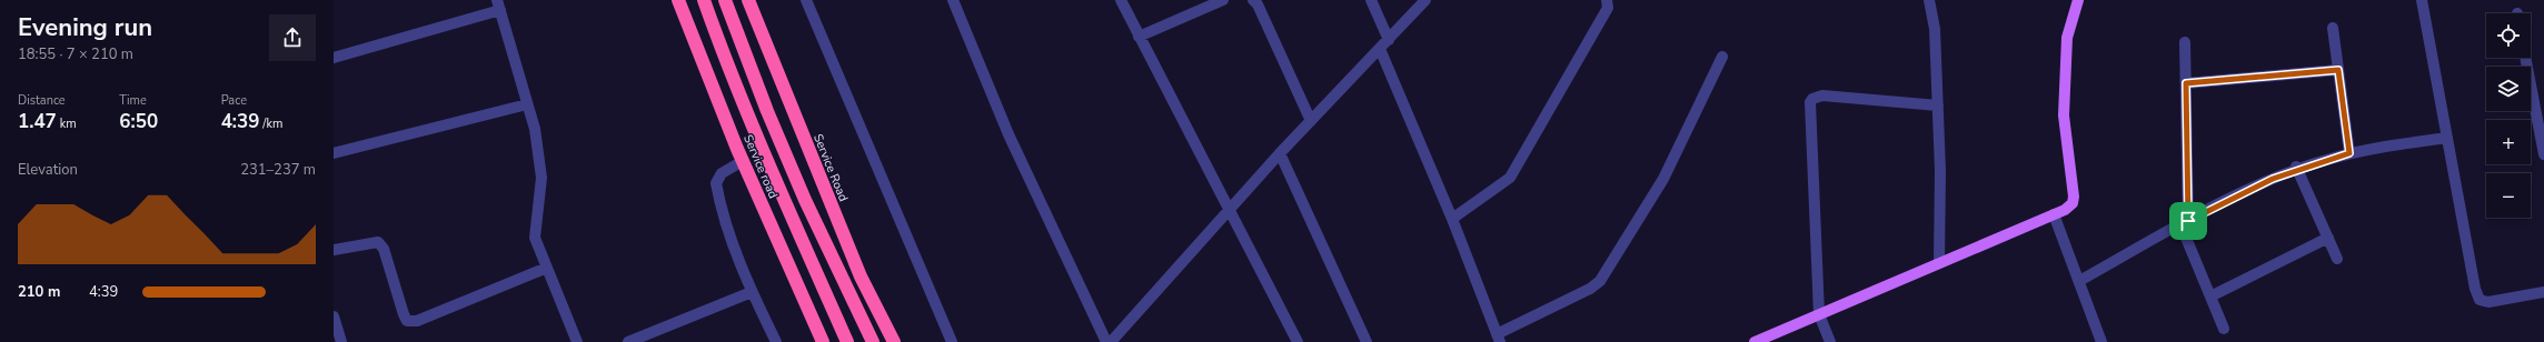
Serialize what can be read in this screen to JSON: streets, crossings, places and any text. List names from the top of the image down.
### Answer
{
  "streets": {
    "highway": ["Service road", "Service Road"]
  },
  "page": {
    "heading": ["Evening run", "18:55 · 7 × 210 m"],
    "map_buttons": ["+", "−"],
    "stats": [
      ["Distance", "1.47 km"],
      ["Time", "6:50"],
      ["Pace", "4:39 /km"]
    ],
    "chart": ["Elevation", "231–237 m"],
    "list": [
      {
        "name": "210 m",
        "note": "4:39"
      }
    ]
  }
}
